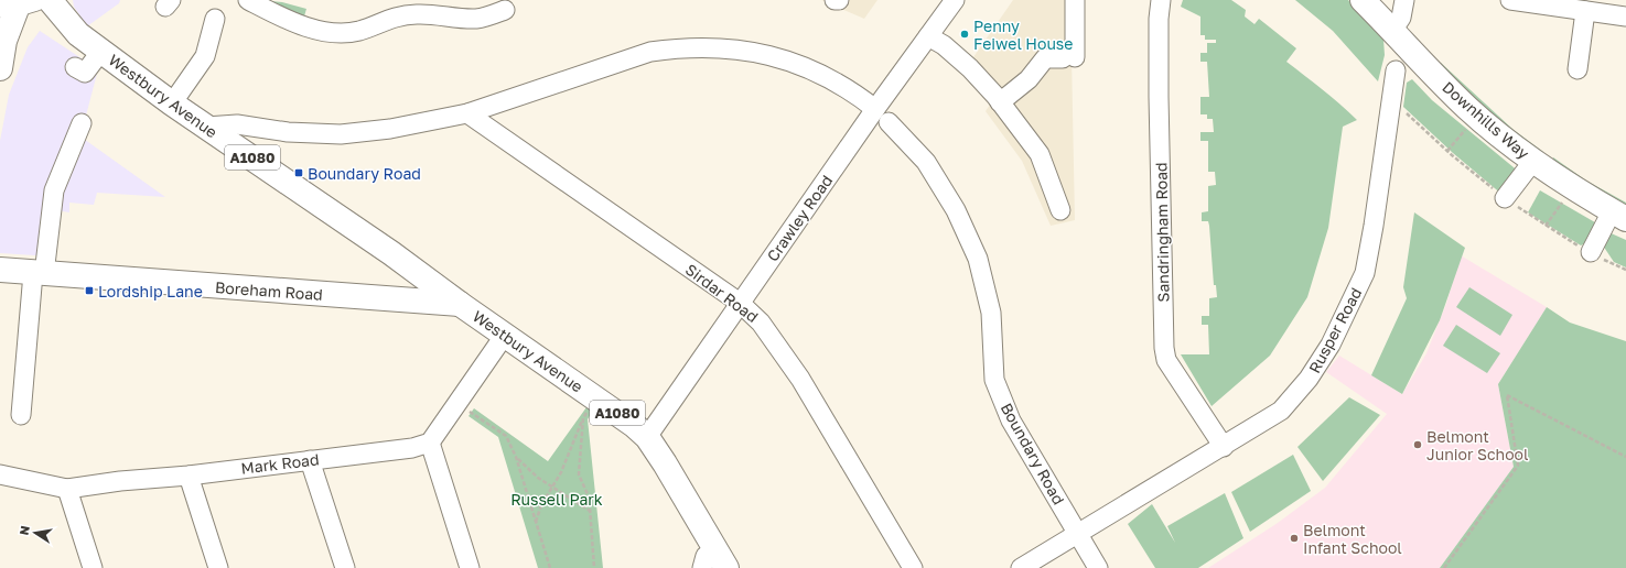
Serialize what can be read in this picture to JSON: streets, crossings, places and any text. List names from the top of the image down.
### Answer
{
  "streets": {
    "main road": [
      "Westbury Avenue",
      "Downhills Way",
      "A1080",
      "Boreham Road"
    ],
    "street": [
      "Crawley Road",
      "Sandringham Road",
      "Sirdar Road",
      "Rusper Road",
      "Boundary Road",
      "Mark Road"
    ]
  },
  "crossings": [
    ["Westbury Avenue", "Crawley Road"],
    ["Westbury Avenue", "Boreham Road"],
    ["Crawley Road", "Sirdar Road"],
    ["Sandringham Road", "Rusper Road"],
    ["Rusper Road", "Boundary Road"]
  ],
  "parks": ["Russell Park"],
  "places": {
    "other": ["Penny Feiwel House", "Belmont Junior School", "Belmont Infant School"],
    "transit": ["Boundary Road", "Lordship Lane"]
  },
  "north": "left"
}
